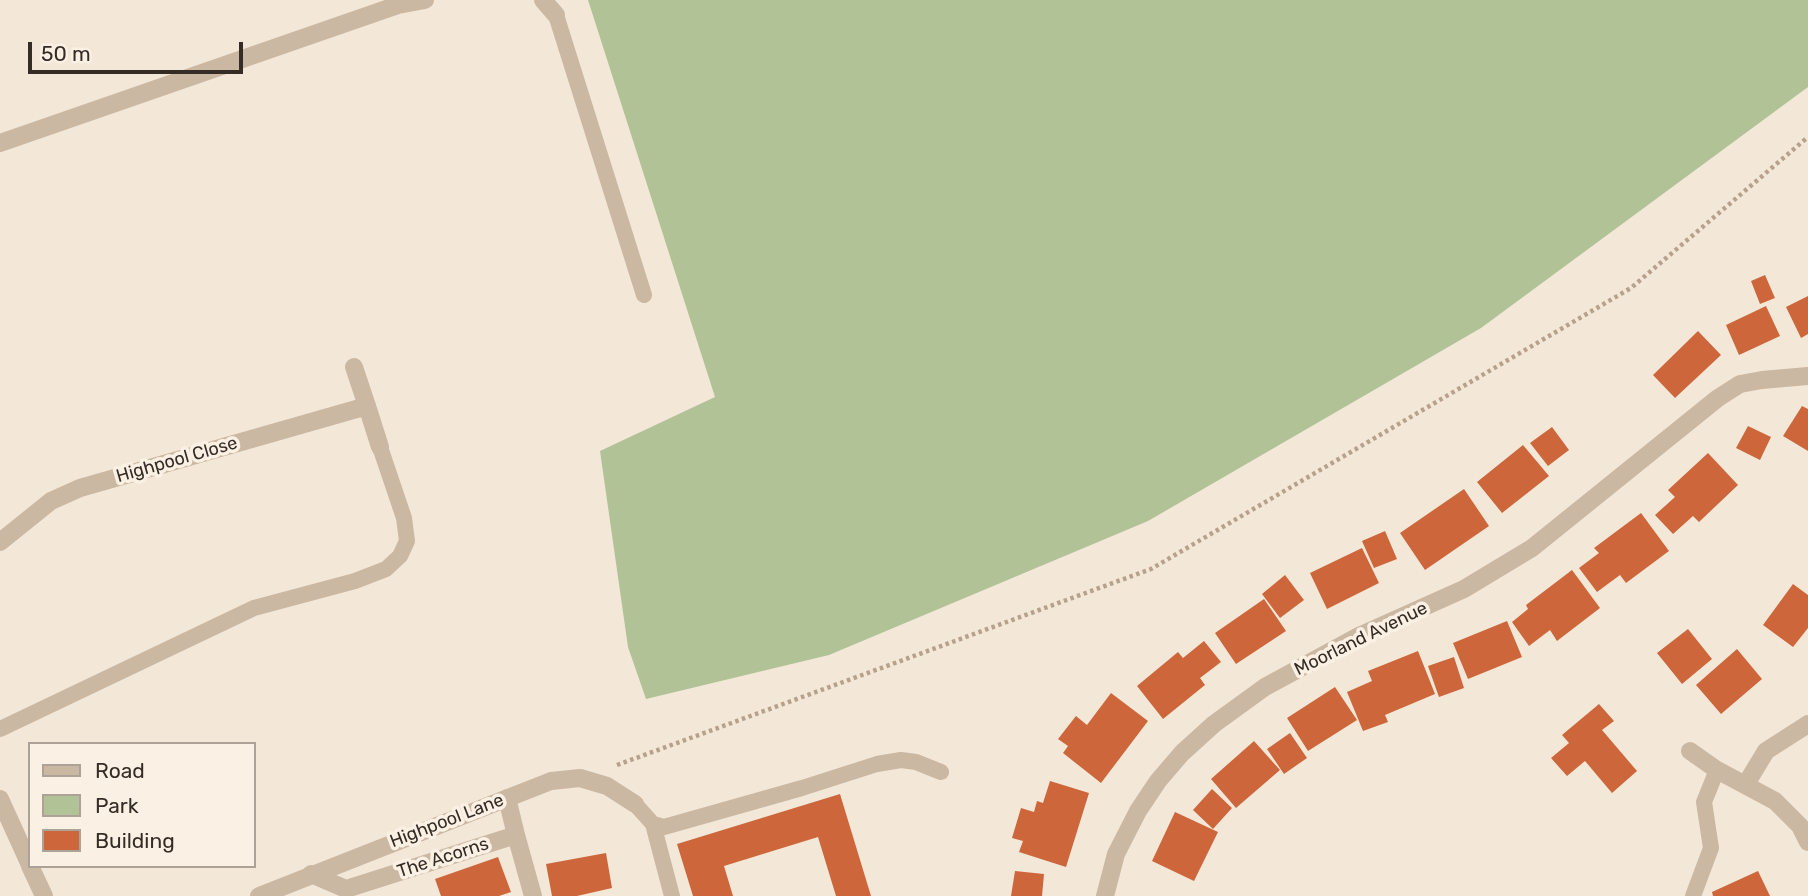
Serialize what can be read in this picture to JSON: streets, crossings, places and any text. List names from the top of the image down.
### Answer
{
  "streets": {
    "street": [
      "Highpool Close",
      "Moorland Avenue",
      "Highpool Lane",
      "The Acorns"
    ]
  },
  "crossings": [
    ["Highpool Lane", "The Acorns"]
  ],
  "legend": ["Road", "Park", "Building"],
  "scale_bar": "50 m"
}
